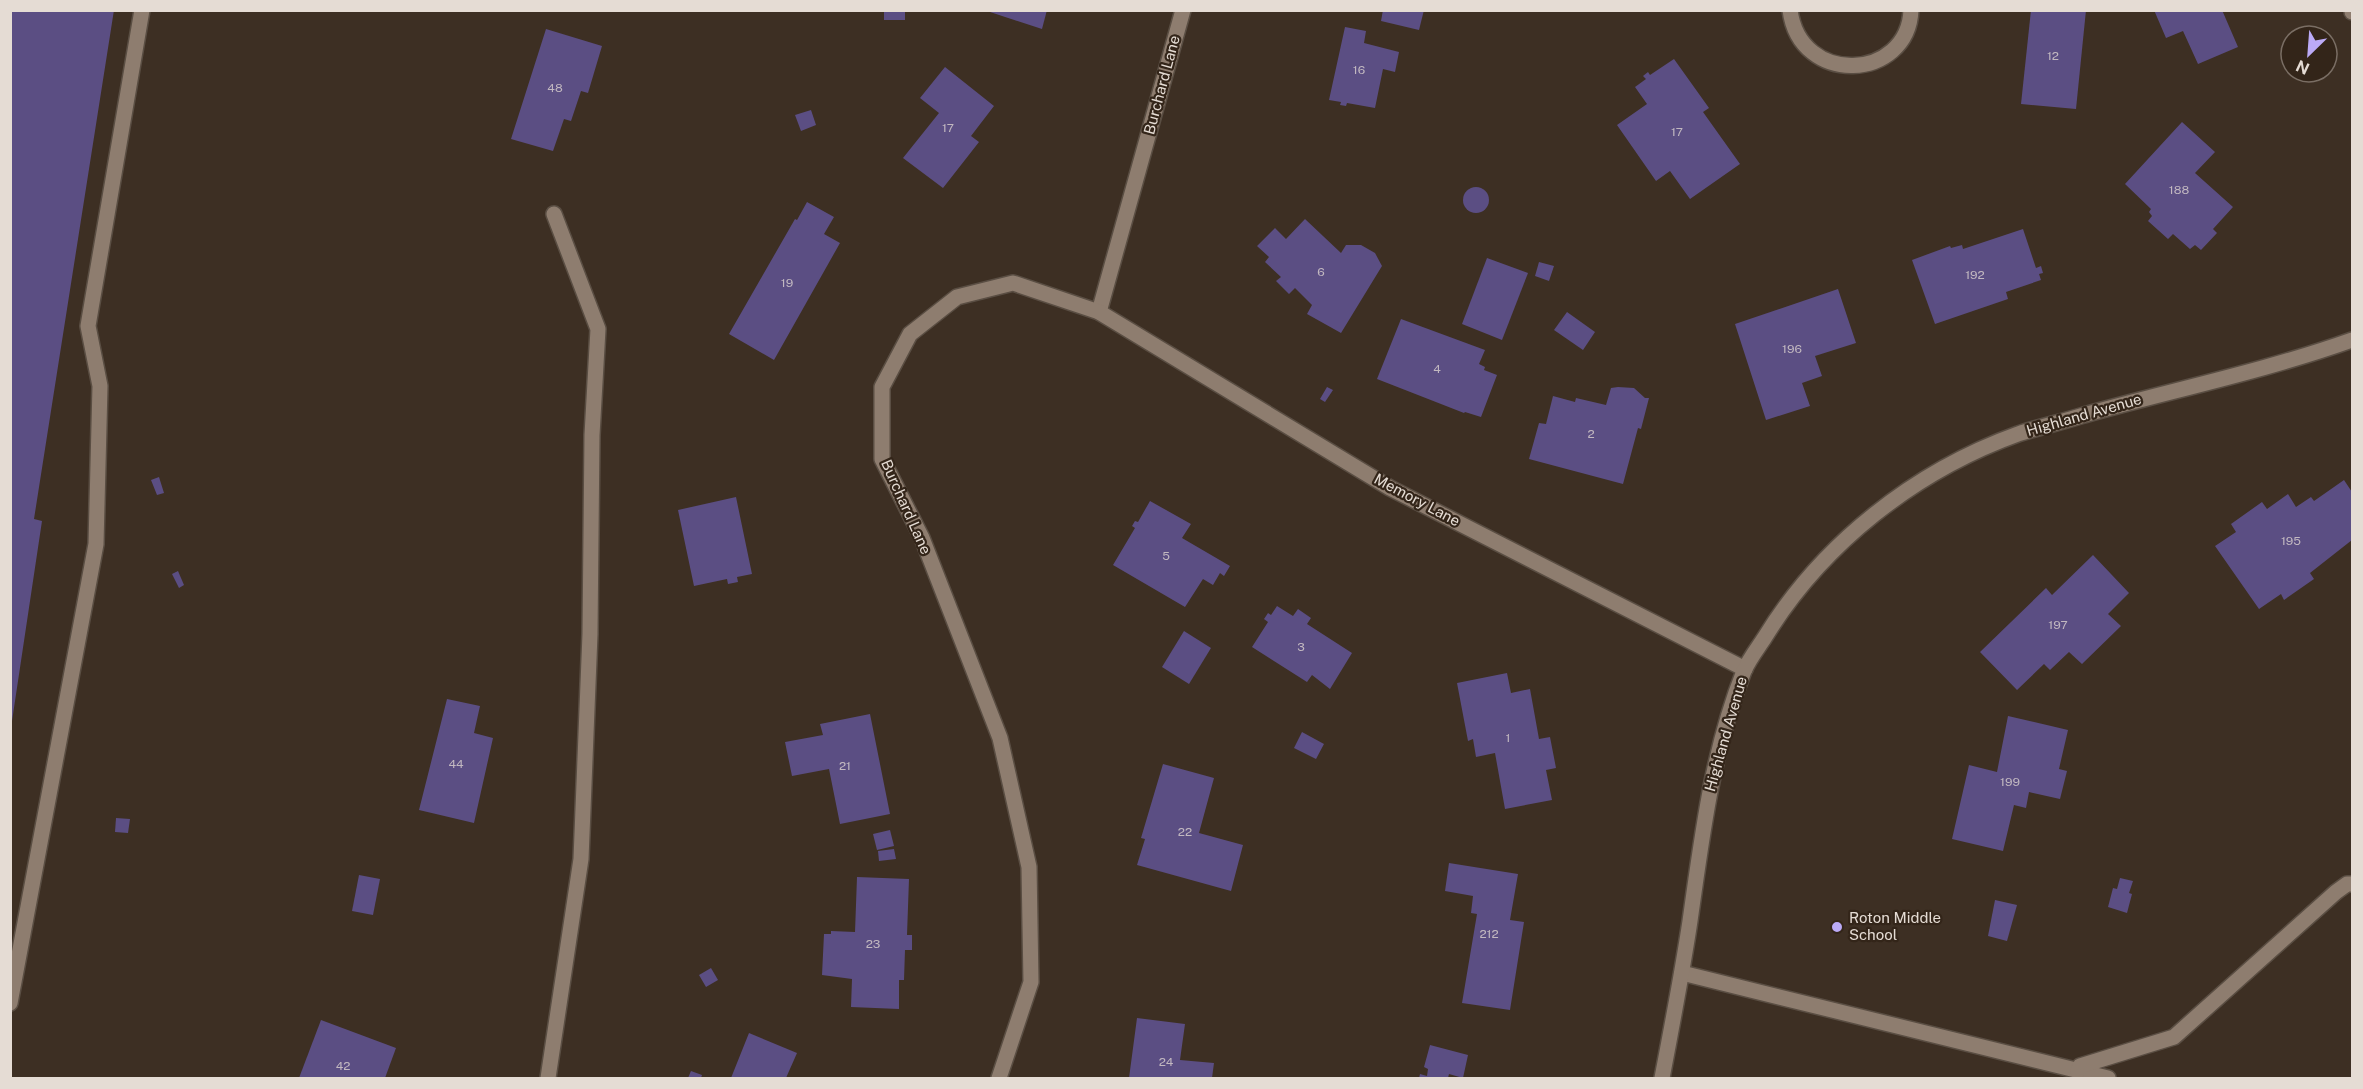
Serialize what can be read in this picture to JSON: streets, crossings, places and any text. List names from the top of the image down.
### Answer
{
  "streets": {
    "street": ["Burchard Lane", "Highland Avenue", "Memory Lane"]
  },
  "crossings": [
    ["Burchard Lane", "Memory Lane"],
    ["Highland Avenue", "Memory Lane"]
  ],
  "places": ["Roton Middle School"],
  "house_numbers": [
    "12",
    "16",
    "48",
    "17",
    "17",
    "188",
    "6",
    "192",
    "19",
    "196",
    "4",
    "2",
    "195",
    "5",
    "197",
    "3",
    "1",
    "44",
    "21",
    "199",
    "22",
    "212",
    "23",
    "24",
    "42"
  ],
  "north": "bottom left"
}
